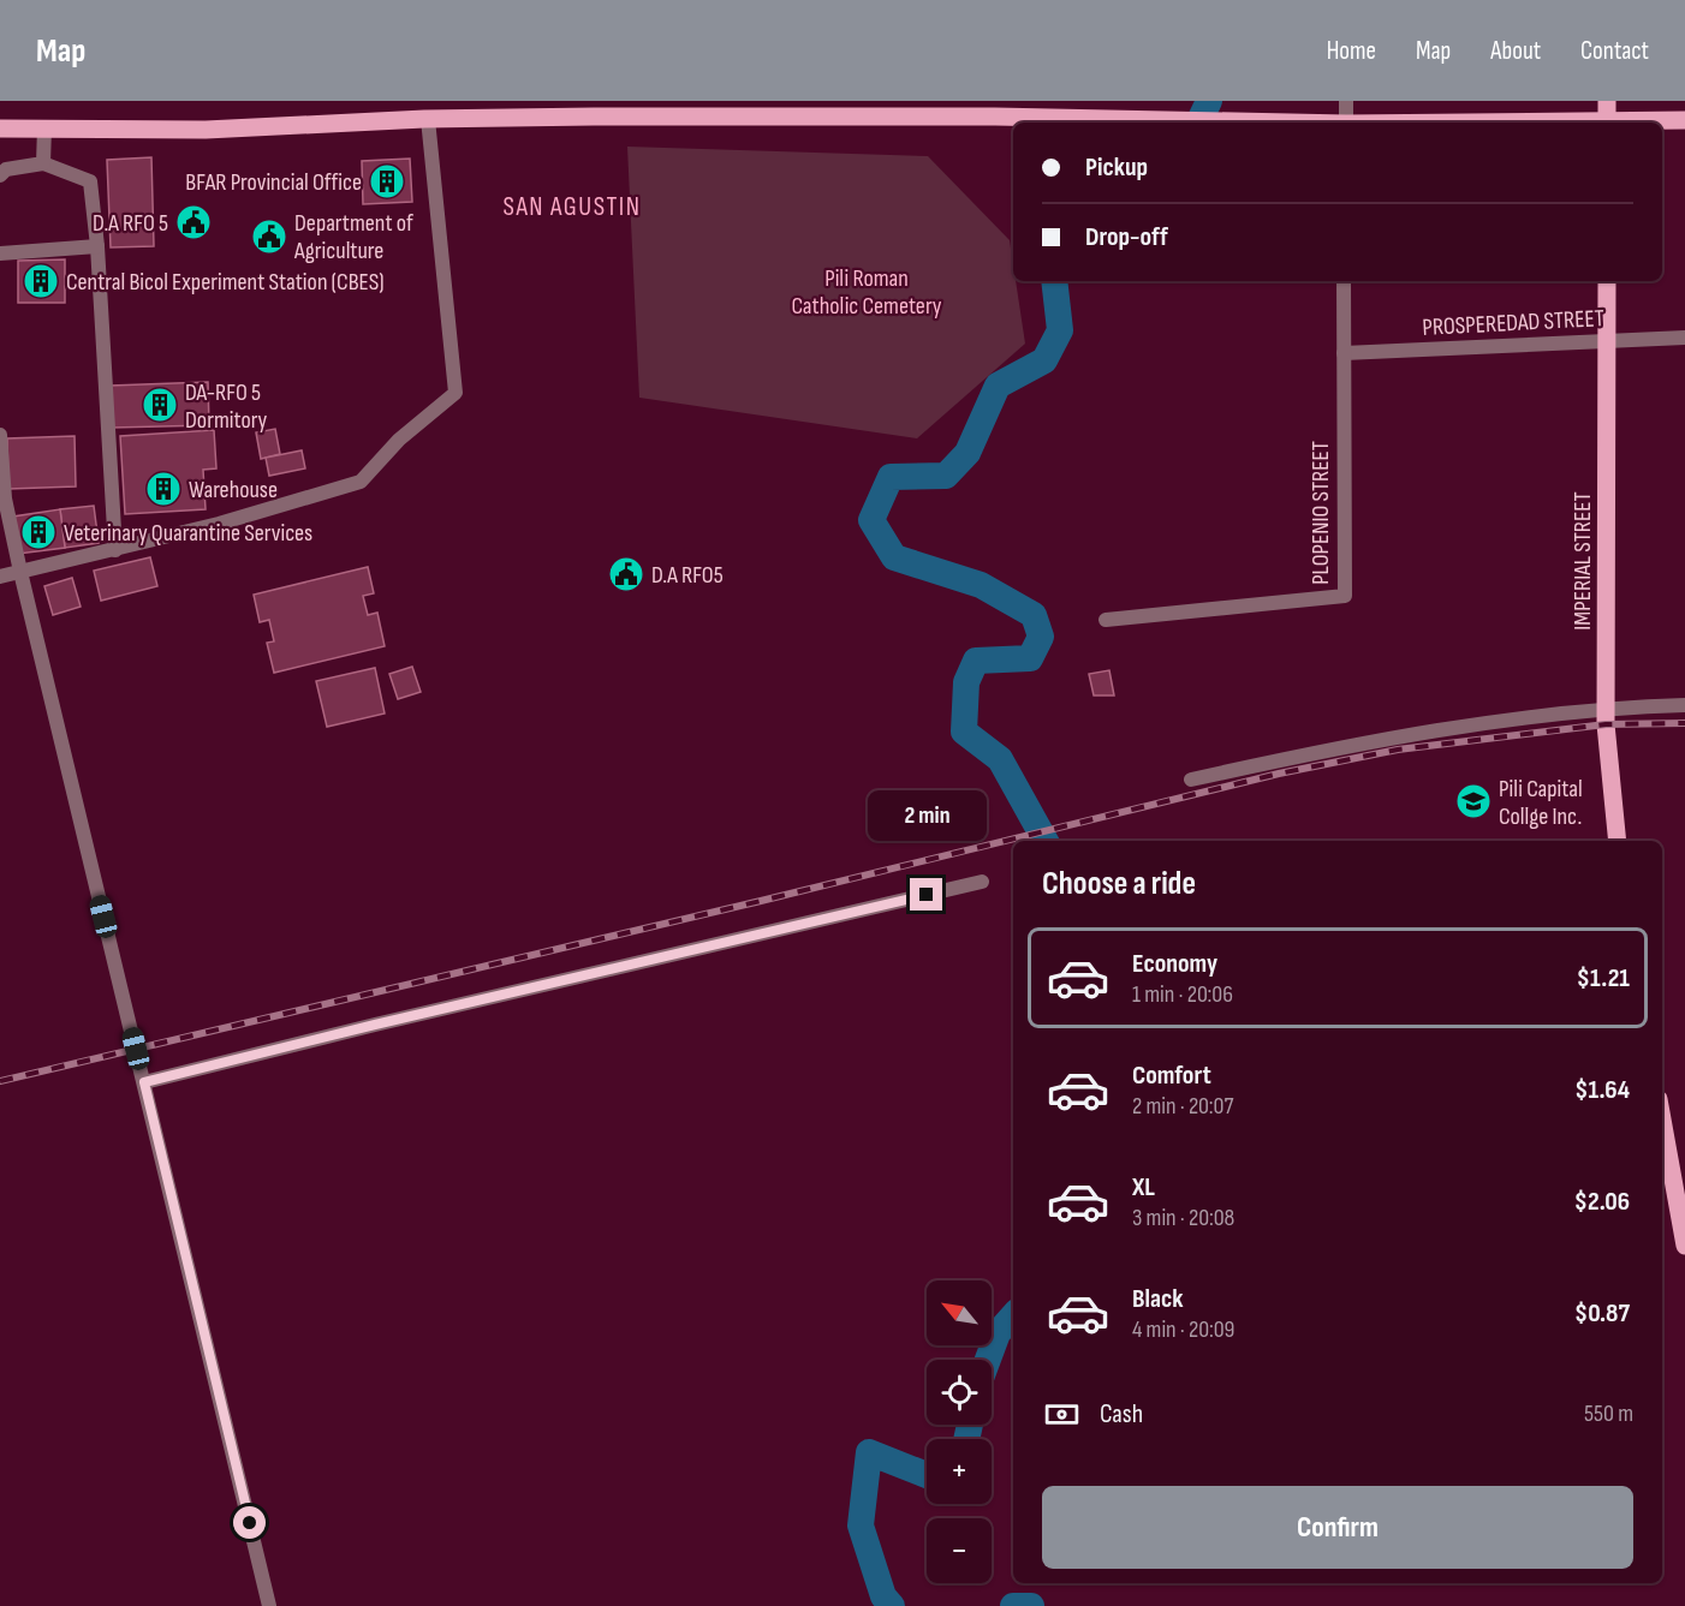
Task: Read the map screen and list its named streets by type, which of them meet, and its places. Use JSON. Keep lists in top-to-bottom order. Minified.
{"streets":{"main road":["IMPERIAL STREET"],"street":["PROSPEREDAD STREET","PLOPENIO STREET"]},"crossings":[["PROSPEREDAD STREET","PLOPENIO STREET"],["PROSPEREDAD STREET","IMPERIAL STREET"]],"districts":["SAN AGUSTIN"],"parks":["Pili Roman Catholic Cemetery"],"places":{"building":["BFAR Provincial Office","Central Bicol Experiment Station (CBES)","DA-RFO 5 Dormitory","Warehouse","Veterinary Quarantine Services"],"public building":["D.A RFO 5","Department of Agriculture","D.A RFO5"],"school or university":["Pili Capital Collge Inc."]},"north":"top left","page":{"header":"Map","nav":["Home","Map","About","Contact"],"banner":["Pickup","Drop-off"],"bubble":"2 min","heading":"Choose a ride","list":[{"name":"Economy","note":"1 min · 20:06","value":"$1.21"},{"name":"Comfort","note":"2 min · 20:07","value":"$1.64"},{"name":"XL","note":"3 min · 20:08","value":"$2.06"},{"name":"Black","note":"4 min · 20:09","value":"$0.87"}],"map_buttons":["+","−"],"pay":["Cash","550 m"],"buttons":"Confirm"}}
